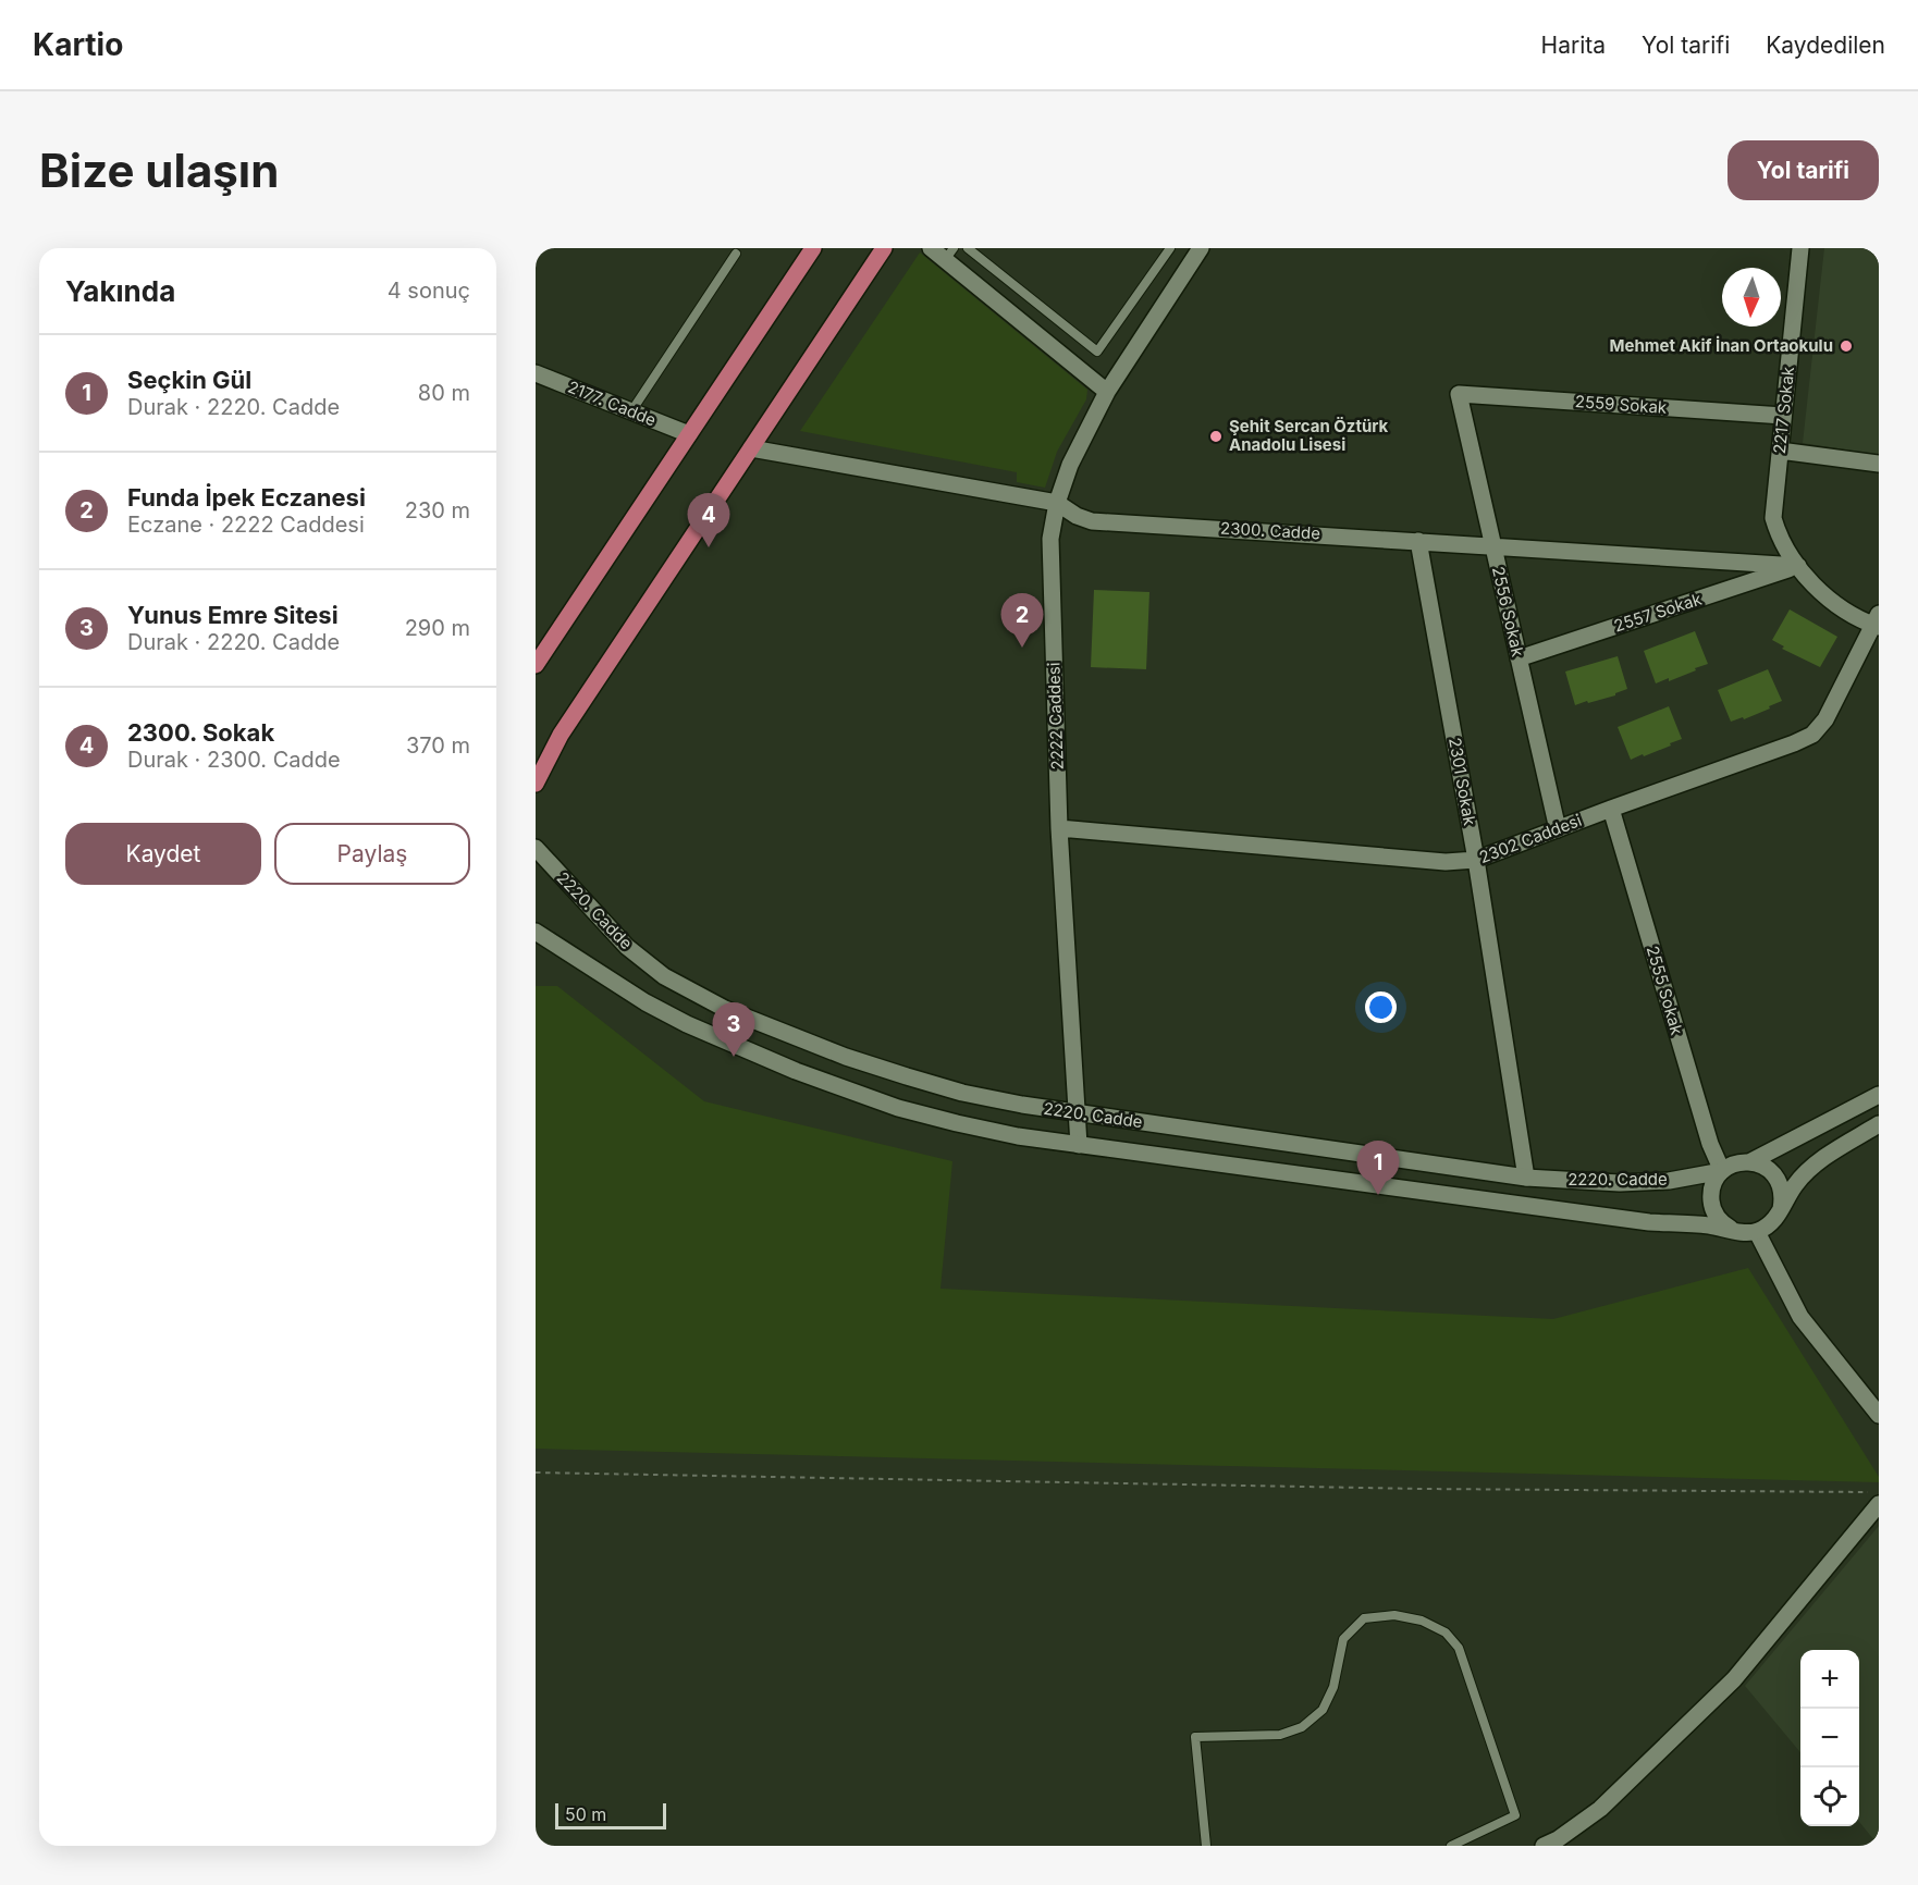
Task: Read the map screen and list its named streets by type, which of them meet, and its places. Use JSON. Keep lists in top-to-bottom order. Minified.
{"streets":{"street":["2177. Cadde","2559 Sokak","2217 Sokak","2300. Cadde","2556 Sokak","2557 Sokak","2222 Caddesi","2301 Sokak","2302 Caddesi","2220. Cadde","2555 Sokak"]},"crossings":[["2559 Sokak","2217 Sokak"],["2559 Sokak","2556 Sokak"],["2217 Sokak","2300. Cadde"],["2217 Sokak","2557 Sokak"],["2217 Sokak","2302 Caddesi"],["2300. Cadde","2556 Sokak"],["2300. Cadde","2557 Sokak"],["2300. Cadde","2222 Caddesi"],["2300. Cadde","2301 Sokak"],["2556 Sokak","2557 Sokak"],["2556 Sokak","2302 Caddesi"],["2222 Caddesi","2302 Caddesi"],["2222 Caddesi","2220. Cadde"],["2301 Sokak","2302 Caddesi"],["2301 Sokak","2220. Cadde"],["2302 Caddesi","2555 Sokak"],["2220. Cadde","2555 Sokak"]],"places":["Mehmet Akif İnan Ortaokulu","Şehit Sercan Öztürk Anadolu Lisesi"],"scale_bar":"50 m","north":"bottom","page":{"header":"Kartio","nav":["Harita","Yol tarifi","Kaydedilen"],"buttons":["Yol tarifi",["Kaydet","Paylaş"]],"title":"Bize ulaşın","heading":["Yakında","4 sonuç"],"list":[{"mark":"1","name":"Seçkin Gül","note":"Durak · 2220. Cadde","value":"80 m"},{"mark":"2","name":"Funda İpek Eczanesi","note":"Eczane · 2222 Caddesi","value":"230 m"},{"mark":"3","name":"Yunus Emre Sitesi","note":"Durak · 2220. Cadde","value":"290 m"},{"mark":"4","name":"2300. Sokak","note":"Durak · 2300. Cadde","value":"370 m"}],"pins":["4","2","3","1"],"map_buttons":["+","−"],"scale":"50 m"}}
